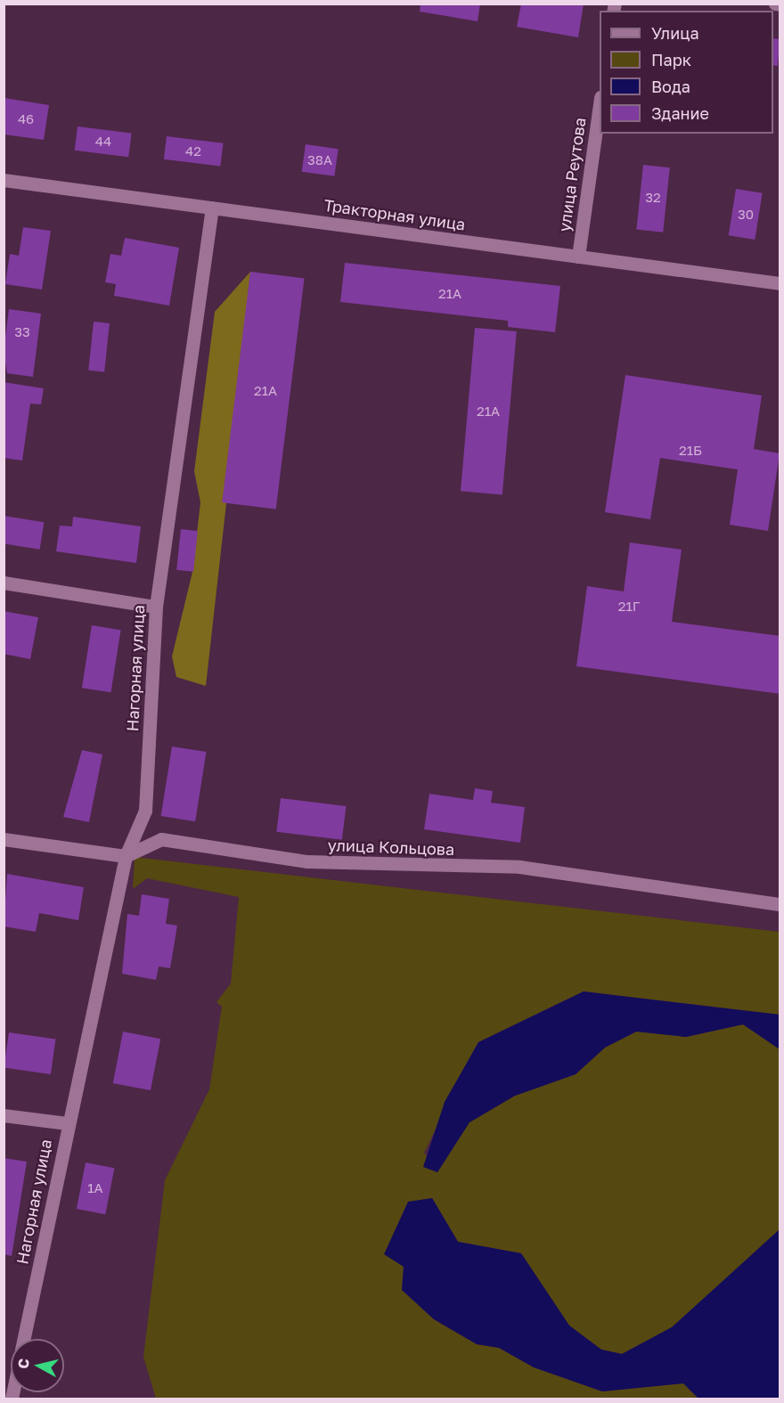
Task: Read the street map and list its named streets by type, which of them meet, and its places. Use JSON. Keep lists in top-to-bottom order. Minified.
{"streets":{"street":["улица Реутова","Тракторная улица","Нагорная улица","улица Кольцова"]},"crossings":[["улица Реутова","Тракторная улица"],["Тракторная улица","Нагорная улица"],["Нагорная улица","улица Кольцова"]],"house_numbers":["46","44","42","38А","32","30","21А","33","21А","21А","21Б","21Г","1А"],"legend":["Улица","Парк","Вода","Здание"],"north":"left"}
